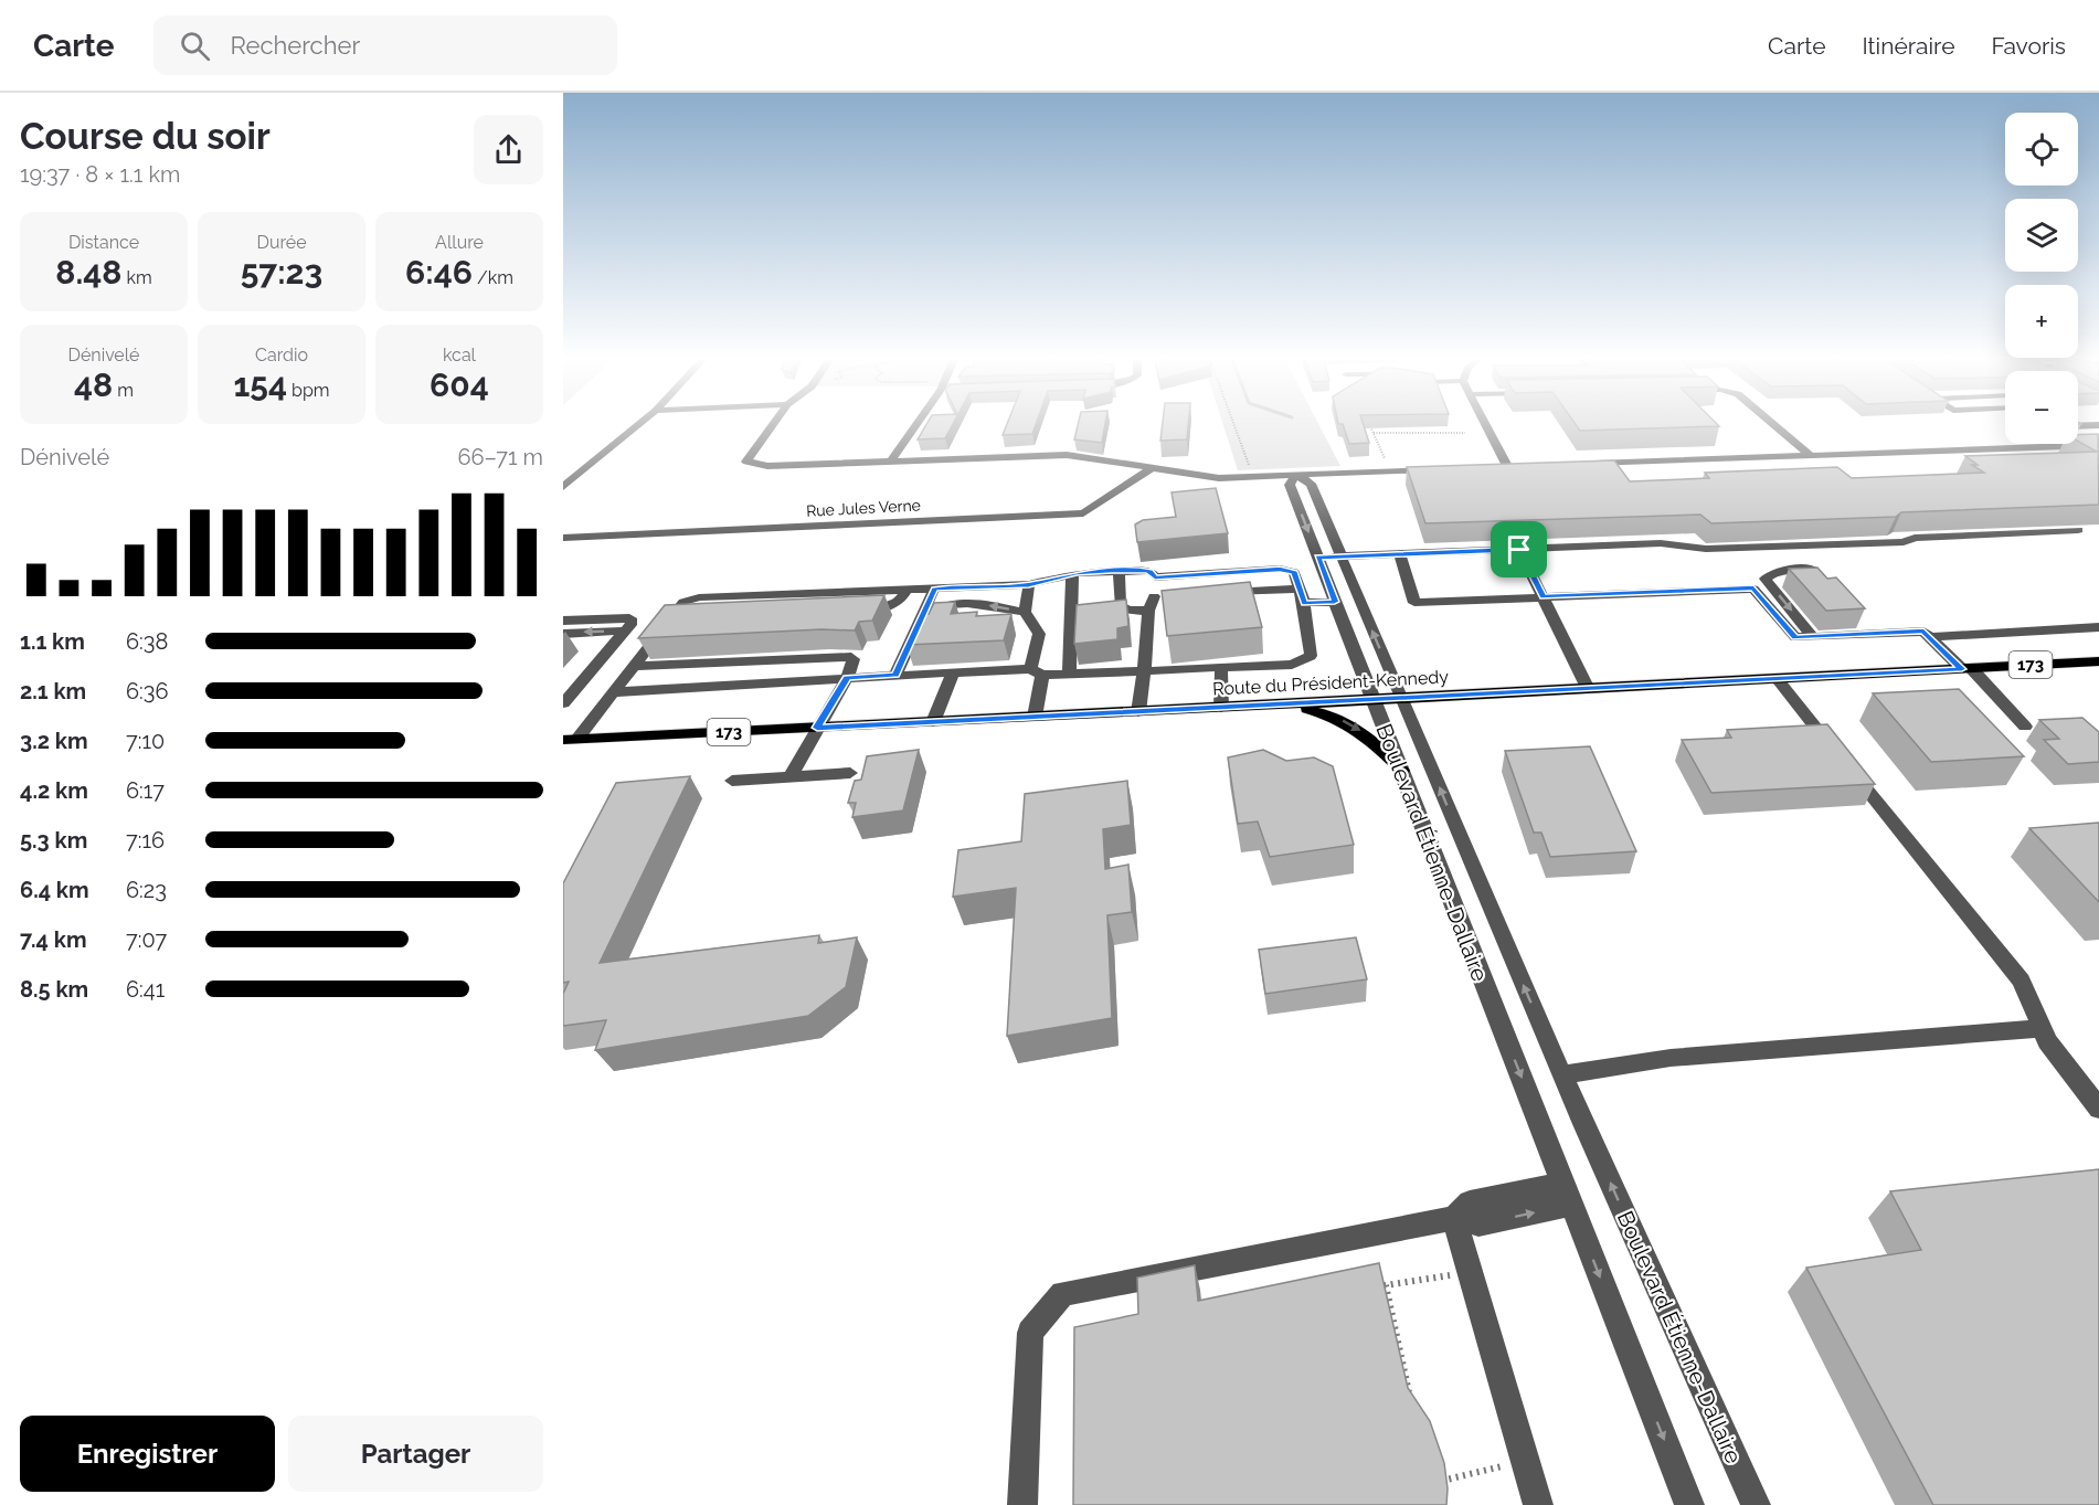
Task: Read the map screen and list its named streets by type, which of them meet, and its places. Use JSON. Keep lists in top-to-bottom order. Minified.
{"streets":{"main road":["173","Route du Président-Kennedy"],"street":["Rue Jules Verne","Boulevard Étienne-Dallaire"]},"crossings":[["Route du Président-Kennedy","Boulevard Étienne-Dallaire"]],"page":{"header":"Carte","search":"Rechercher","nav":["Carte","Itinéraire","Favoris"],"heading":["Course du soir","19:37 · 8 × 1.1 km"],"map_buttons":["+","−"],"stats":[["Distance","8.48 km"],["Durée","57:23"],["Allure","6:46 /km"],["Dénivelé","48 m"],["Cardio","154 bpm"],["kcal","604"]],"chart":["Dénivelé","66–71 m"],"list":[{"name":"1.1 km","note":"6:38"},{"name":"2.1 km","note":"6:36"},{"name":"3.2 km","note":"7:10"},{"name":"4.2 km","note":"6:17"},{"name":"5.3 km","note":"7:16"},{"name":"6.4 km","note":"6:23"},{"name":"7.4 km","note":"7:07"},{"name":"8.5 km","note":"6:41"}],"buttons":["Enregistrer","Partager"]}}
